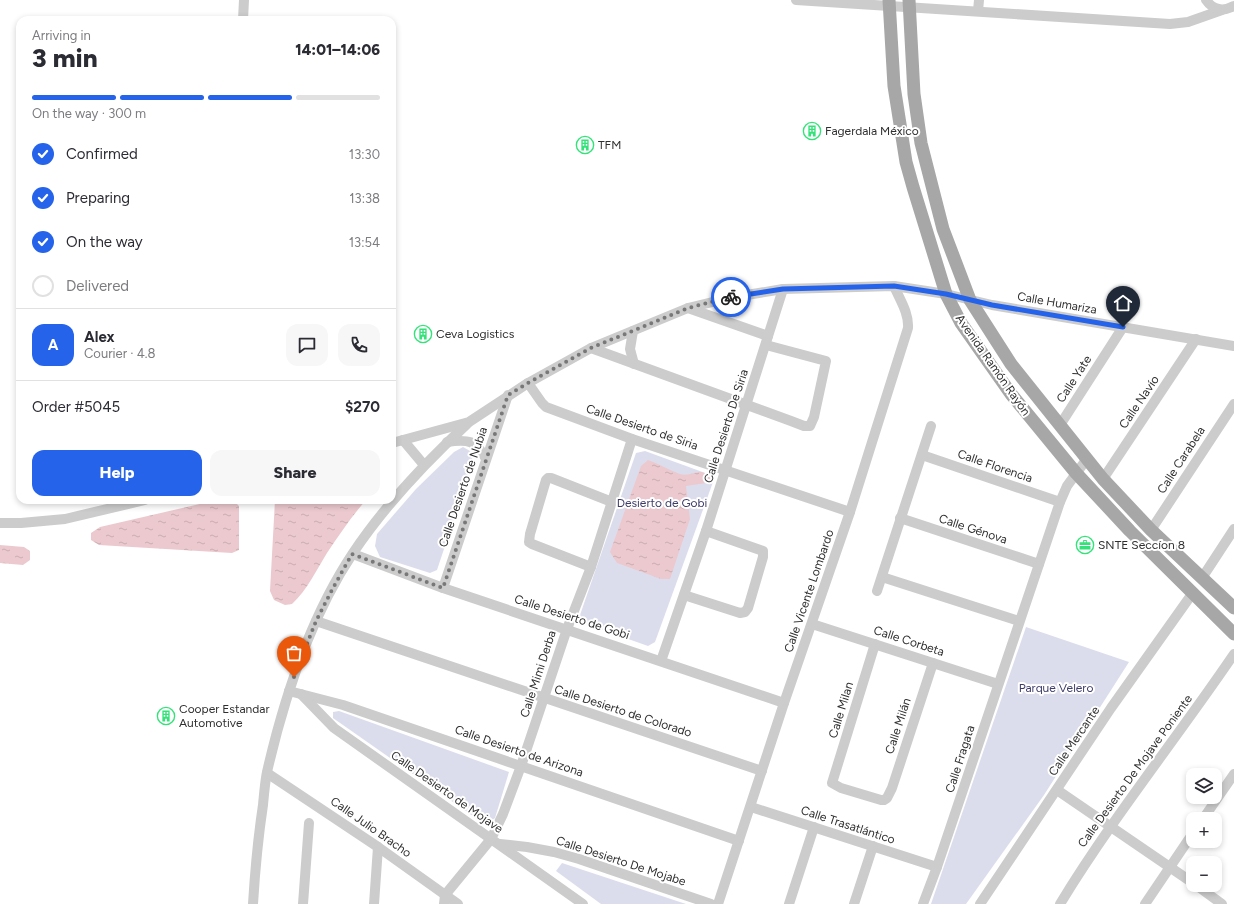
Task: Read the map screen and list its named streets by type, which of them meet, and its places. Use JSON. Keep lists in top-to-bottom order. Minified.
{"streets":{"main road":["Avenida Ramón Rayón"],"street":["Calle Humariza","Calle Yate","Calle Navío","Calle Desierto De Siria","Calle Desierto de Siria","Calle Carabela","Calle Florencia","Calle Desierto de Nubia","Calle Génova","Calle Vicente Lombardo","Calle Desierto de Gobi","Calle Corbeta","Calle Mimi Derba","Calle Milan","Calle Desierto de Colorado","Calle Milán","Calle Mercante","Calle Desierto de Arizona","Calle Fragata","Calle Desierto De Mojave Poniente","Calle Desierto de Mojave","Calle Trasatlántico","Calle Julio Bracho","Calle Desierto De Mojabe"]},"crossings":[["Calle Humariza","Avenida Ramón Rayón"],["Calle Humariza","Calle Yate"],["Calle Humariza","Calle Navío"],["Calle Humariza","Calle Desierto De Siria"],["Calle Humariza","Calle Desierto de Siria"],["Calle Humariza","Calle Desierto de Nubia"],["Calle Humariza","Calle Vicente Lombardo"],["Avenida Ramón Rayón","Calle Yate"],["Avenida Ramón Rayón","Calle Navío"],["Avenida Ramón Rayón","Calle Carabela"],["Avenida Ramón Rayón","Calle Mercante"],["Avenida Ramón Rayón","Calle Fragata"],["Calle Desierto De Siria","Calle Desierto de Siria"],["Calle Desierto De Siria","Calle Desierto de Gobi"],["Calle Desierto de Siria","Calle Vicente Lombardo"],["Calle Desierto de Siria","Calle Mimi Derba"],["Calle Florencia","Calle Fragata"],["Calle Desierto de Nubia","Calle Desierto de Gobi"],["Calle Génova","Calle Fragata"],["Calle Vicente Lombardo","Calle Desierto de Gobi"],["Calle Vicente Lombardo","Calle Corbeta"],["Calle Vicente Lombardo","Calle Desierto de Colorado"],["Calle Vicente Lombardo","Calle Desierto de Arizona"],["Calle Vicente Lombardo","Calle Trasatlántico"],["Calle Desierto de Gobi","Calle Mimi Derba"],["Calle Corbeta","Calle Milan"],["Calle Corbeta","Calle Milán"],["Calle Corbeta","Calle Fragata"],["Calle Mimi Derba","Calle Desierto de Colorado"],["Calle Mimi Derba","Calle Desierto de Arizona"],["Calle Mimi Derba","Calle Desierto de Mojave"],["Calle Mimi Derba","Calle Julio Bracho"],["Calle Mimi Derba","Calle Desierto De Mojabe"],["Calle Milan","Calle Milán"],["Calle Desierto de Arizona","Calle Desierto de Mojave"],["Calle Fragata","Calle Trasatlántico"],["Calle Desierto de Mojave","Calle Desierto De Mojabe"]],"parks":["Desierto de Gobi","Parque Velero"],"places":{"building":["Fagerdala México","TFM","Ceva Logistics","Cooper Estandar Automotive"],"office":["SNTE Seccíon 8"]},"page":{"heading":["3 min","Arriving in","14:01–14:06"],"panel":["Alex","Courier · 4.8","Order #5045","$270"],"bar":"On the way · 300 m","list":[["Confirmed","13:30"],["Preparing","13:38"],["On the way","13:54"],"Delivered"],"round":"A","buttons":["Help","Share"],"map_buttons":["+","−"]}}
